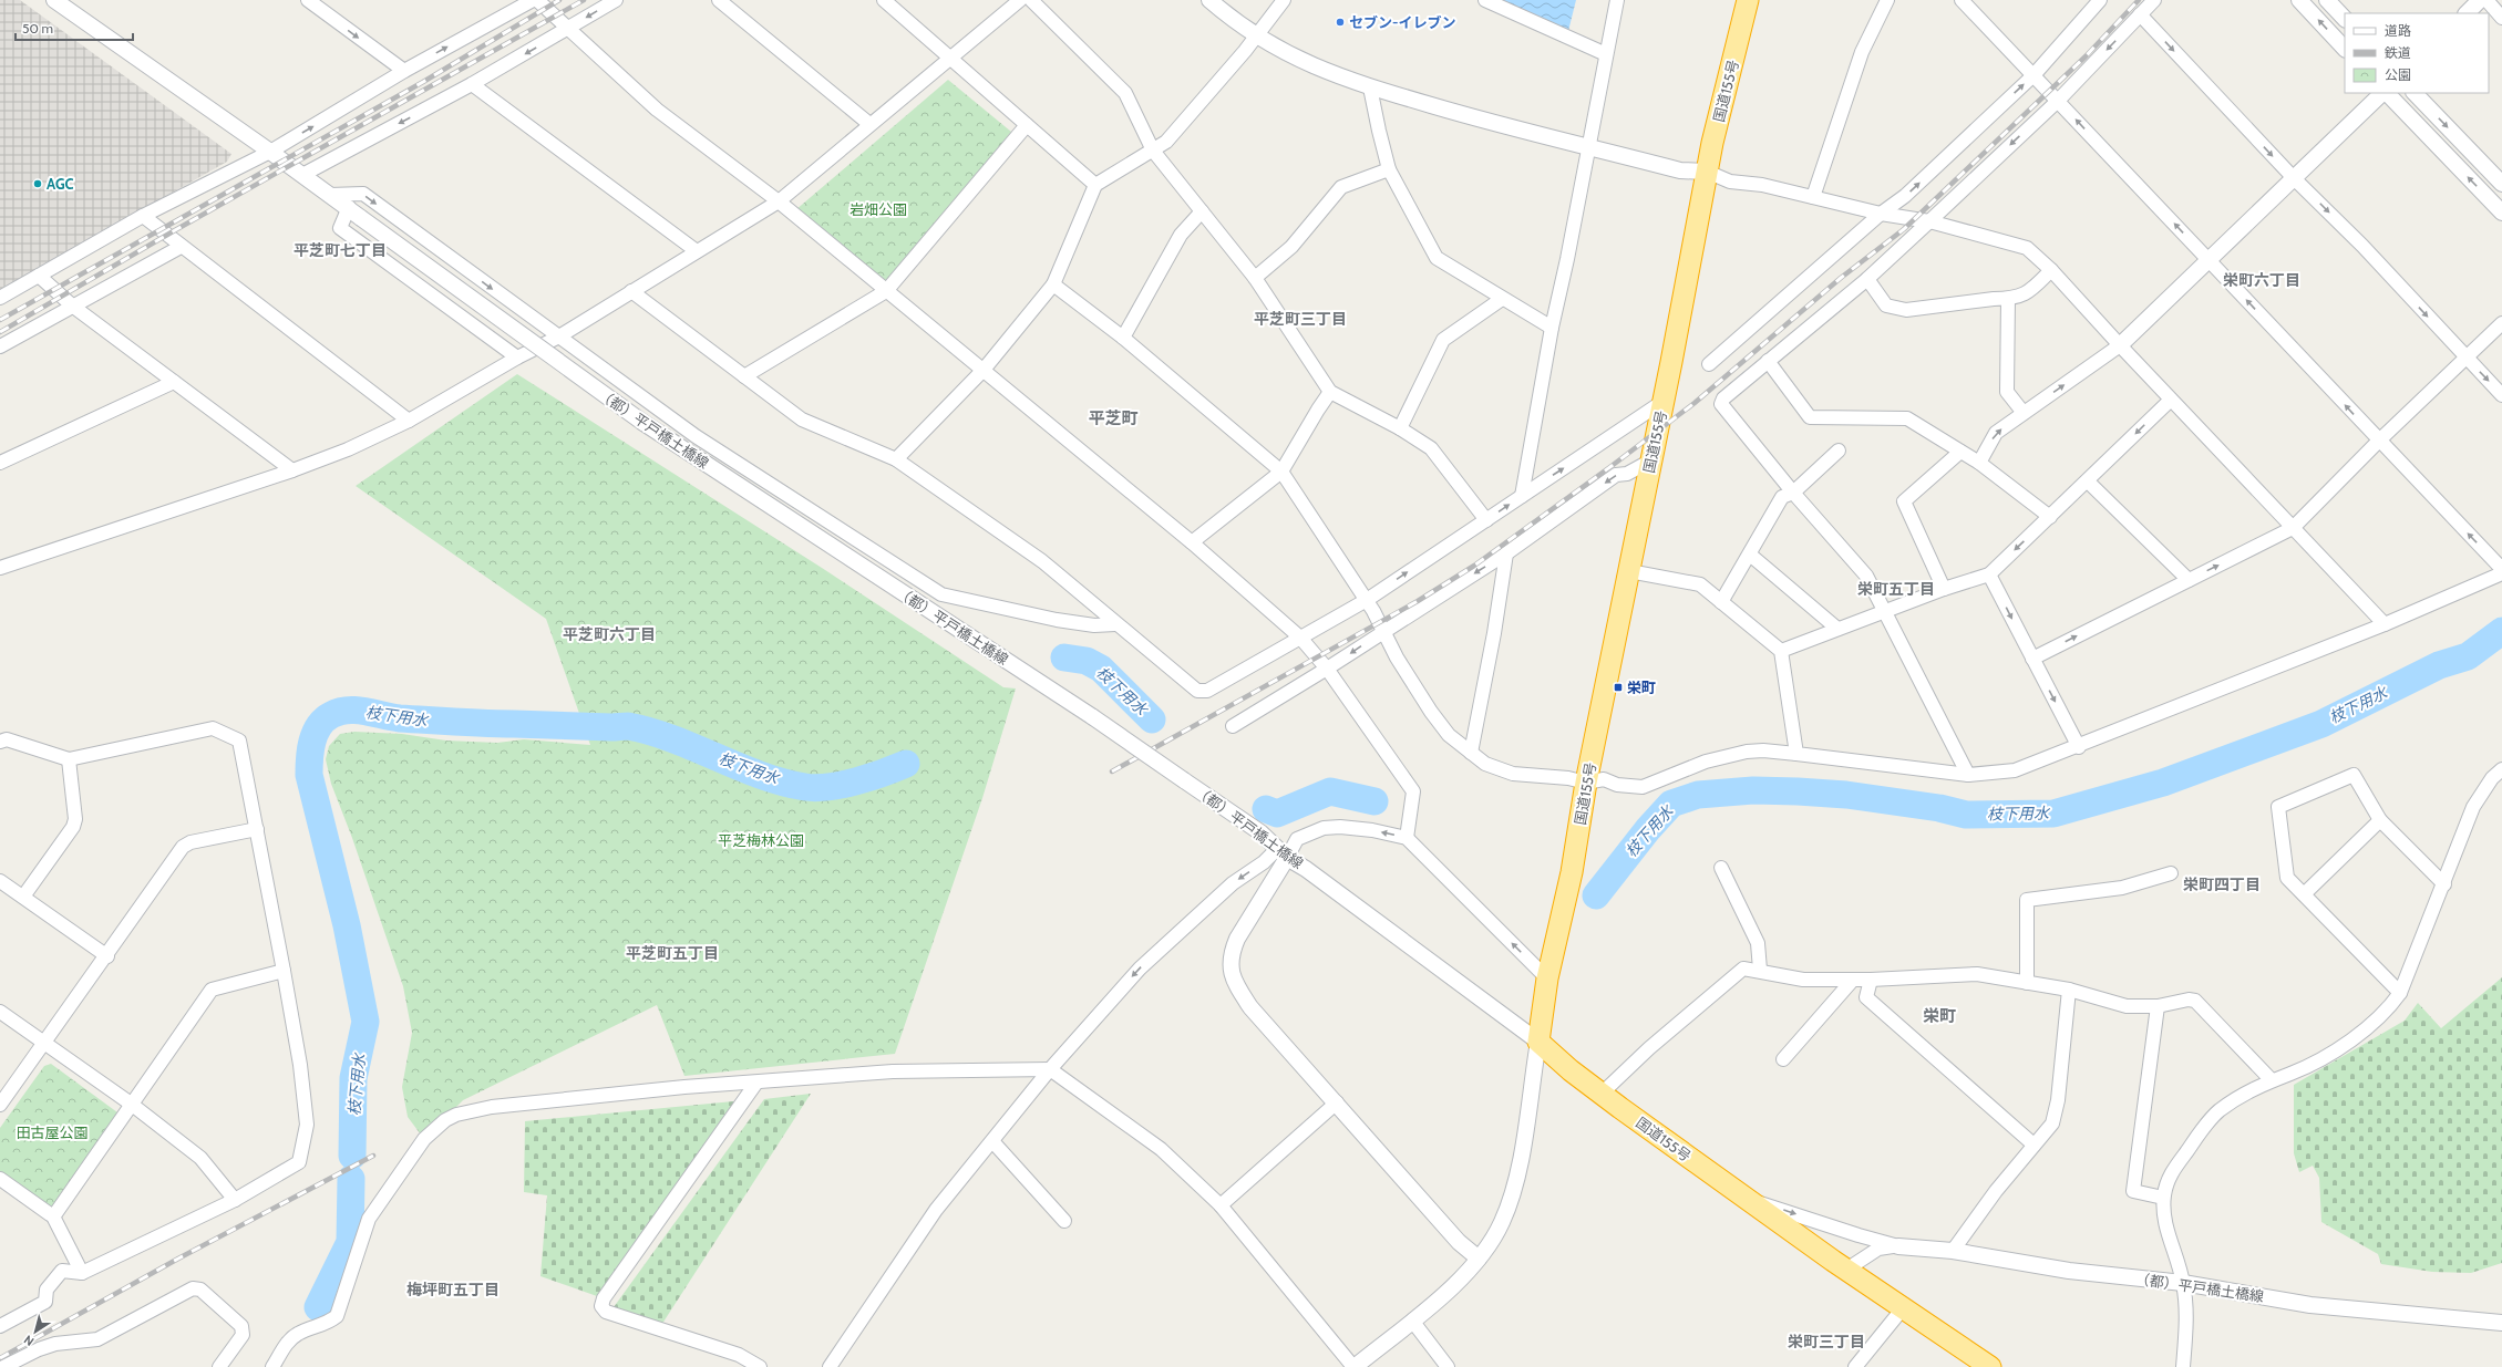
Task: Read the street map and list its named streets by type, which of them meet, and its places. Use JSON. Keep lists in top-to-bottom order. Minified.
{"streets":{"highway":["国道155号"],"street":["（都）平戸橋土橋線"]},"crossings":[["国道155号","（都）平戸橋土橋線"]],"districts":["平芝町七丁目","栄町六丁目","平芝町三丁目","平芝町","栄町五丁目","平芝町六丁目","栄町四丁目","平芝町五丁目","栄町","梅坪町五丁目","栄町三丁目"],"water":["枝下用水"],"parks":["岩畑公園","平芝梅林公園","田古屋公園"],"places":{"other":["セブン-イレブン","AGC"],"transit":["栄町"]},"legend":["道路","鉄道","公園"],"scale_bar":"50 m","north":"bottom left"}
